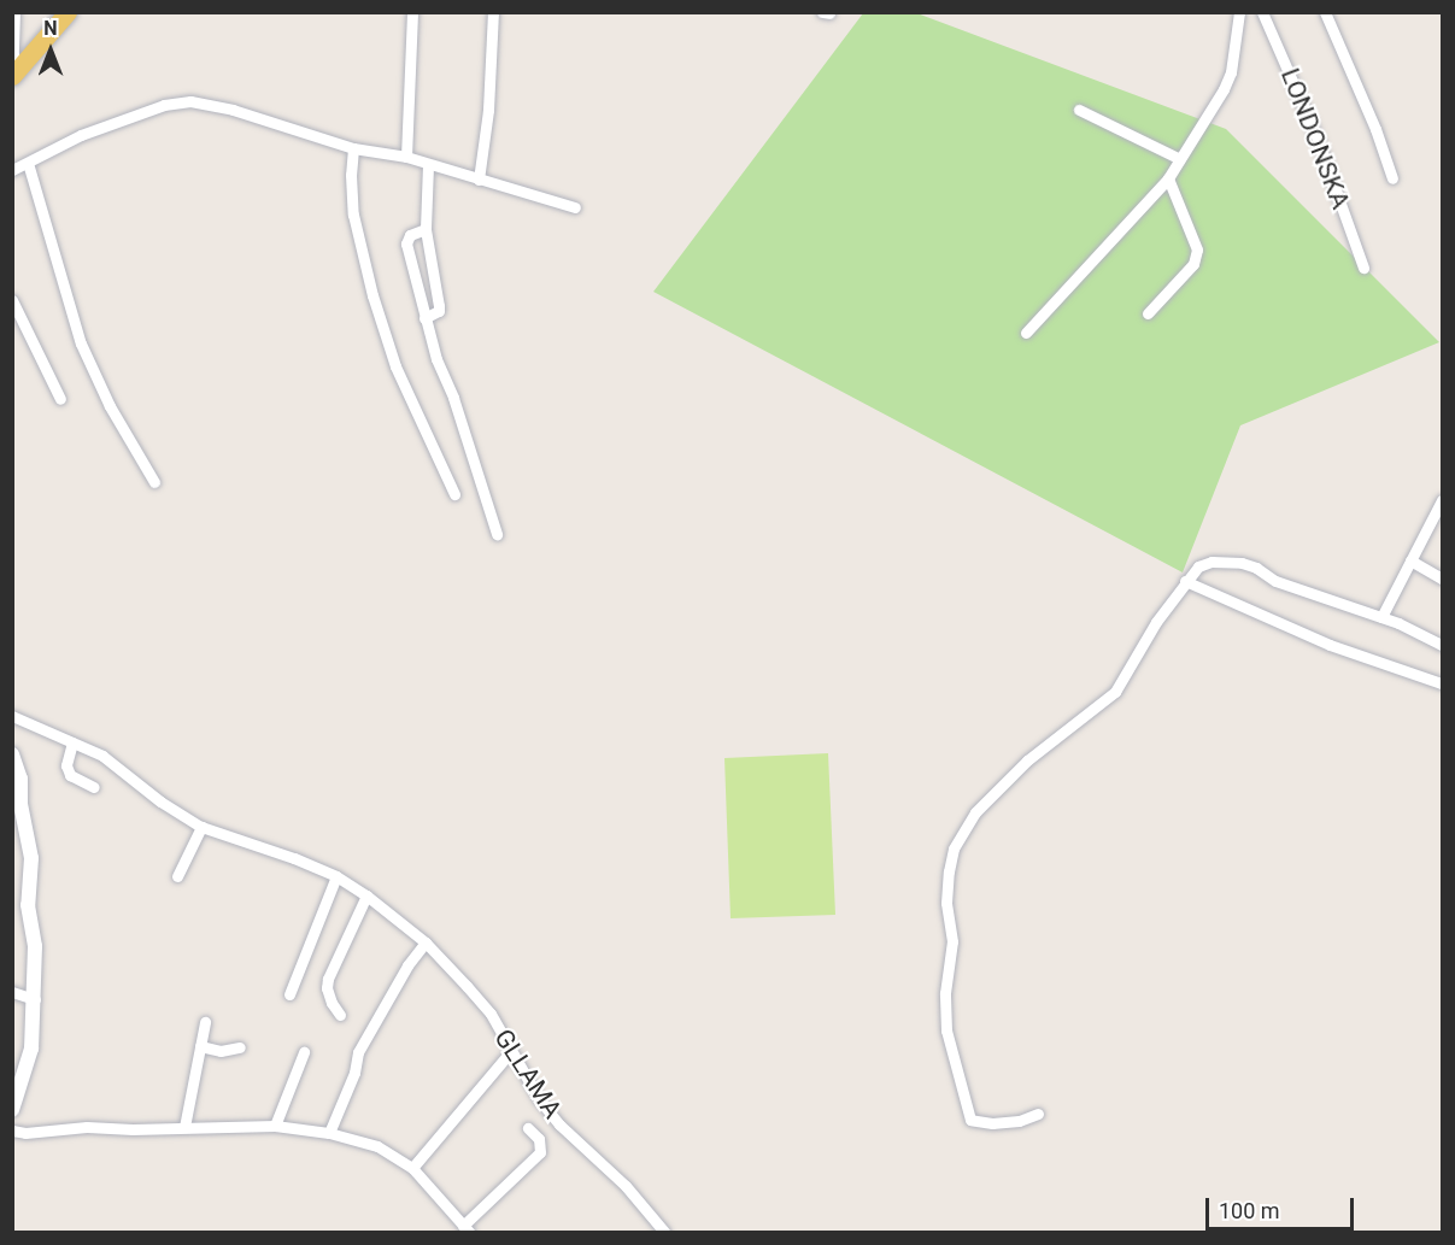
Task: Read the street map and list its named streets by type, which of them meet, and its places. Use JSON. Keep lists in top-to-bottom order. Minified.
{"streets":{"street":["LONDONSKA","GLLAMA"]},"scale_bar":"100 m","north":"top"}
